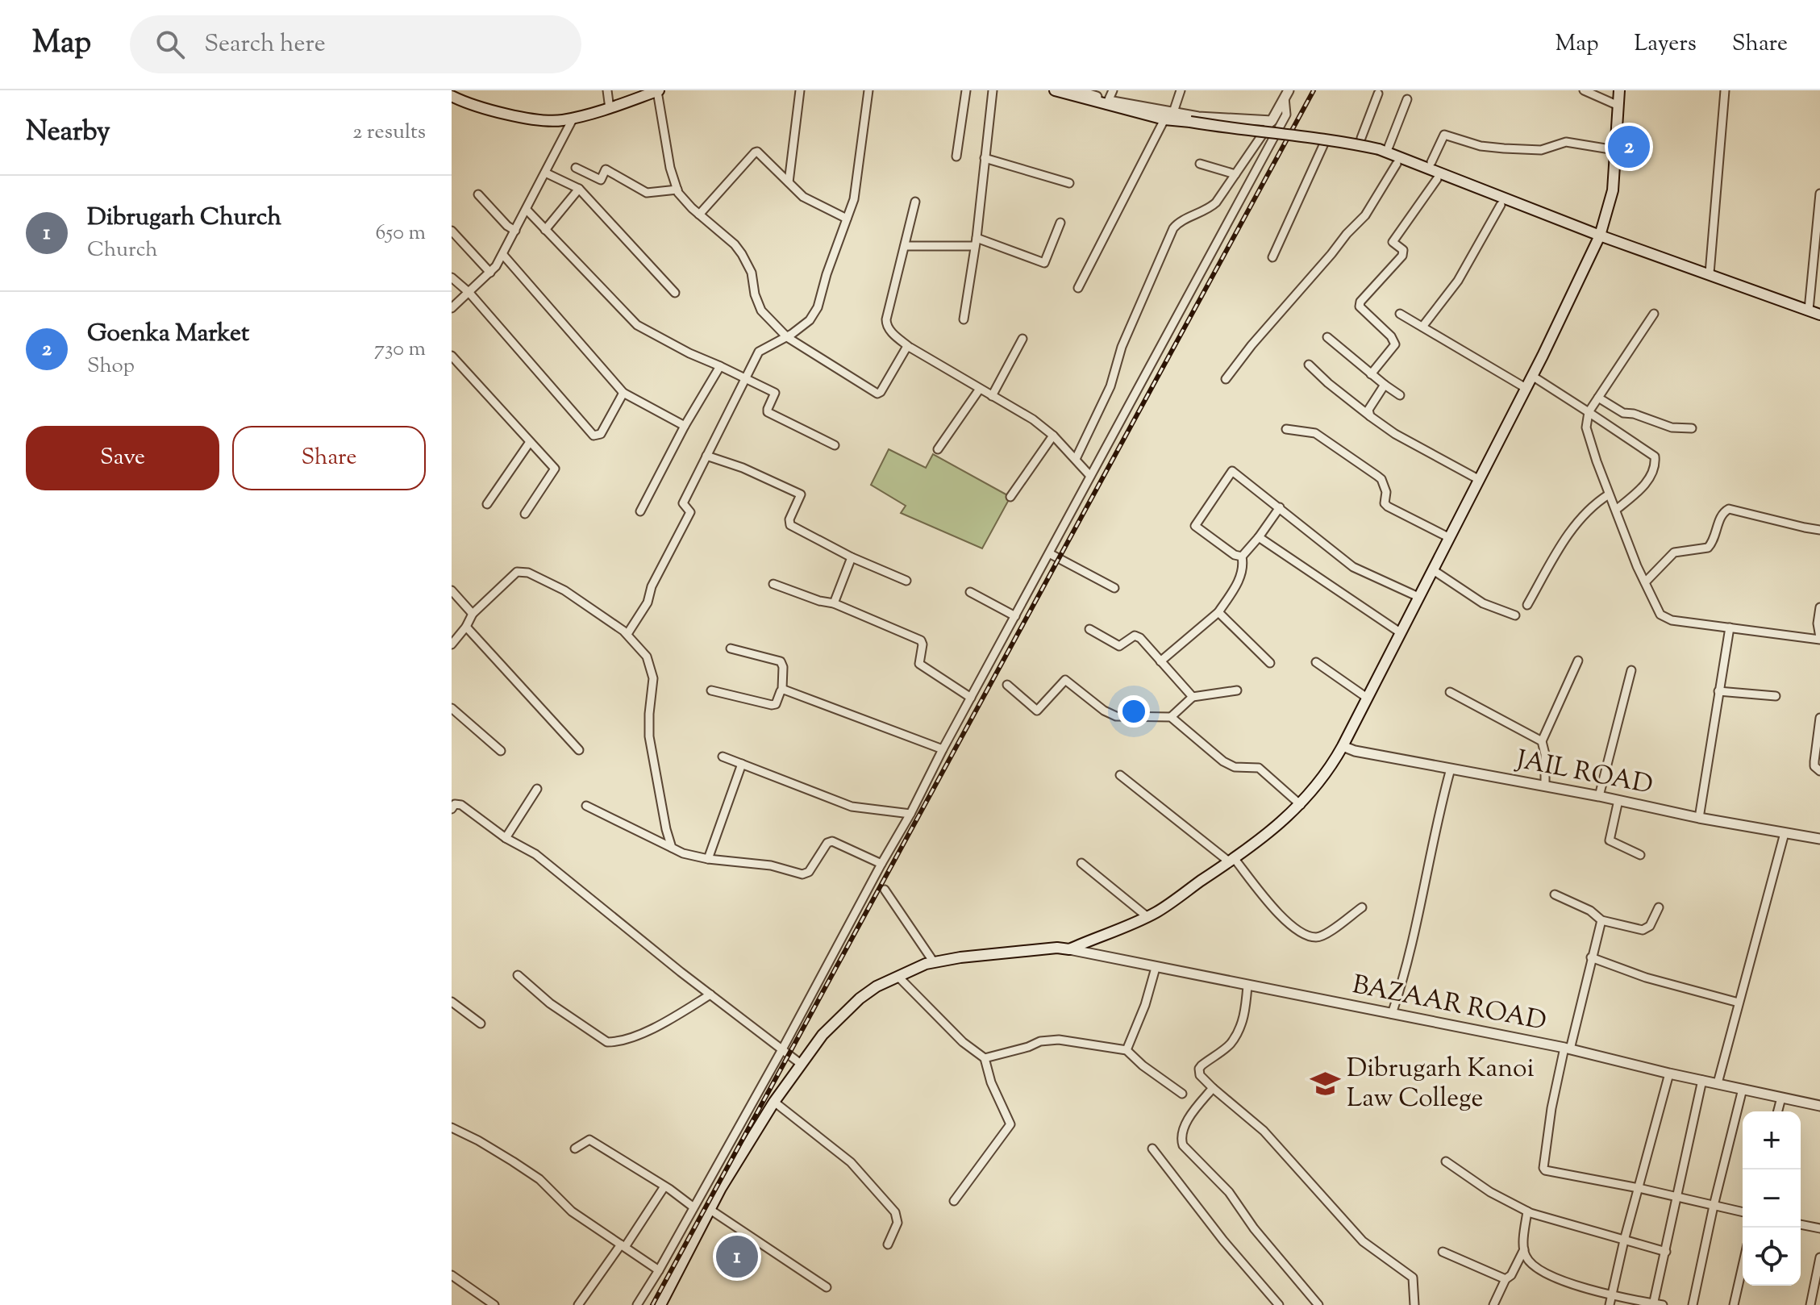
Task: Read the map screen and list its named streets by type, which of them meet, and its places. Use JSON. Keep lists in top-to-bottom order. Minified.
{"streets":{"street":["JAIL ROAD","BAZAAR ROAD"]},"places":{"school or university":["Dibrugarh Kanoi Law College"]},"page":{"header":"Map","search":"Search here","nav":["Map","Layers","Share"],"heading":["Nearby","2 results"],"pins":["2","1"],"list":[{"mark":"1","name":"Dibrugarh Church","note":"Church","value":"650 m"},{"mark":"2","name":"Goenka Market","note":"Shop","value":"730 m"}],"buttons":["Save","Share"],"map_buttons":["+","−"]}}
